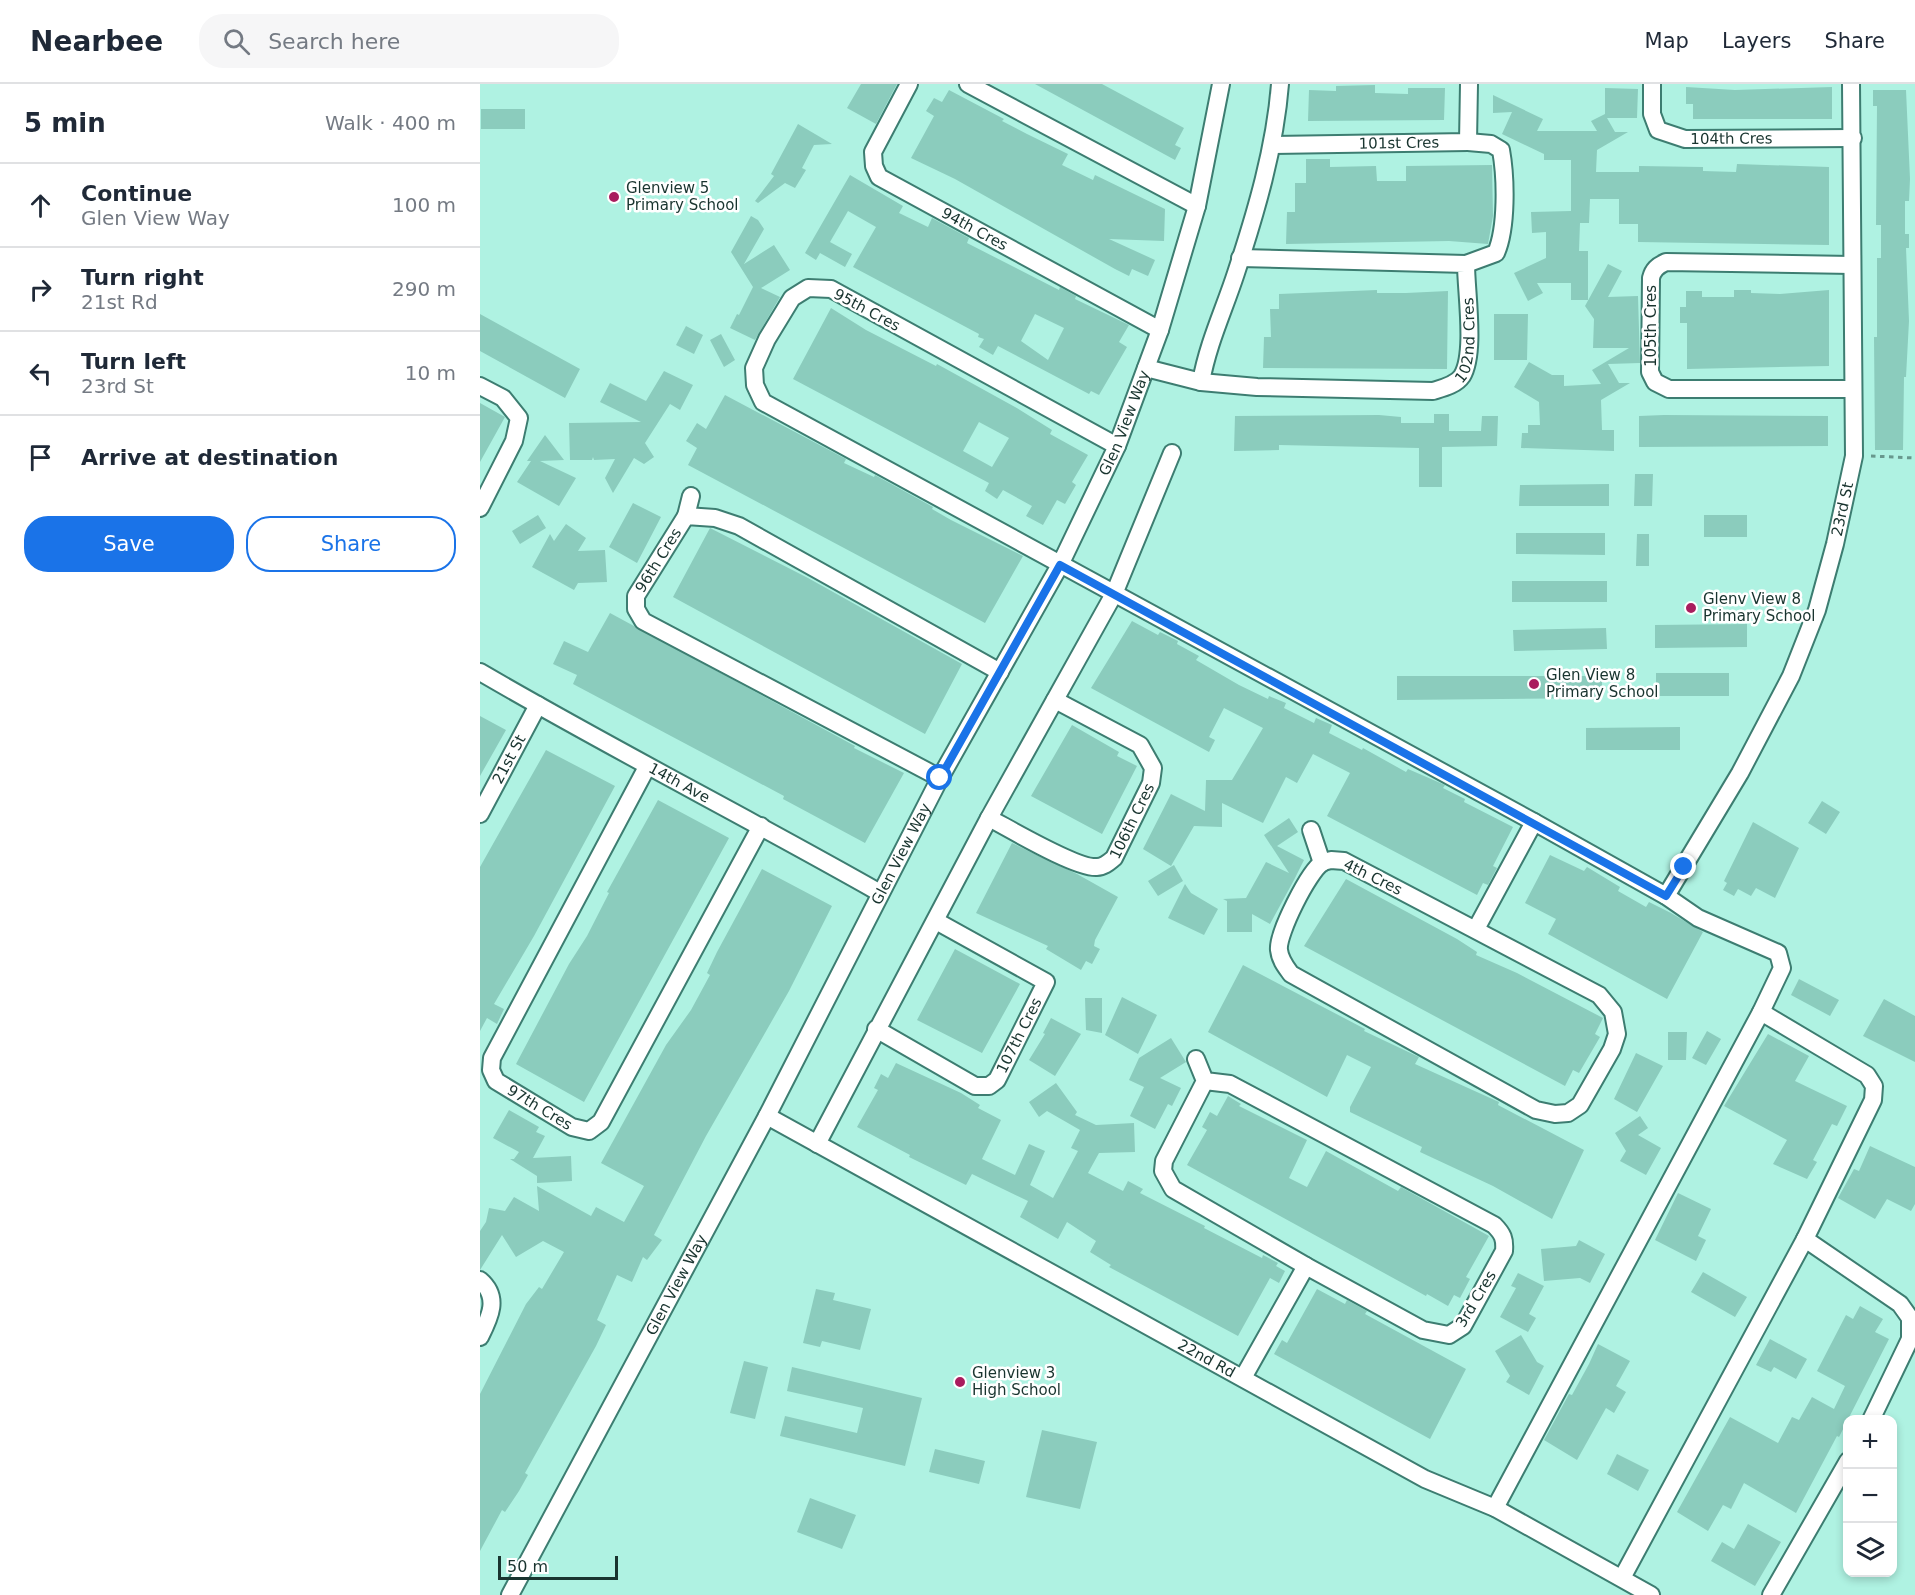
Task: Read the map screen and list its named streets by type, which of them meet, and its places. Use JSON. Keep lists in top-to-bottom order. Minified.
{"streets":{"street":["104th Cres","101st Cres","94th Cres","95th Cres","105th Cres","102nd Cres","Glen View Way","23rd St","96th Cres","21st St","14th Ave","106th Cres","4th Cres","107th Cres","97th Cres","3rd Cres","22nd Rd"]},"crossings":[["104th Cres","23rd St"],["101st Cres","102nd Cres"],["94th Cres","Glen View Way"],["95th Cres","Glen View Way"],["95th Cres","23rd St"],["105th Cres","23rd St"],["102nd Cres","Glen View Way"],["Glen View Way","96th Cres"],["Glen View Way","14th Ave"],["Glen View Way","22nd Rd"],["21st St","14th Ave"],["14th Ave","97th Cres"]],"places":["Glenview 5 Primary School","Glenv View 8 Primary School","Glen View 8 Primary School","Glenview 3 High School"],"scale_bar":"50 m","page":{"header":"Nearbee","search":"Search here","nav":["Map","Layers","Share"],"heading":["5 min","Walk · 400 m"],"list":[["Continue","Glen View Way","100 m"],["Turn right","21st Rd","290 m"],["Turn left","23rd St","10 m"],"Arrive at destination"],"buttons":["Save","Share"],"map_buttons":["+","−"],"scale":"50 m"}}
